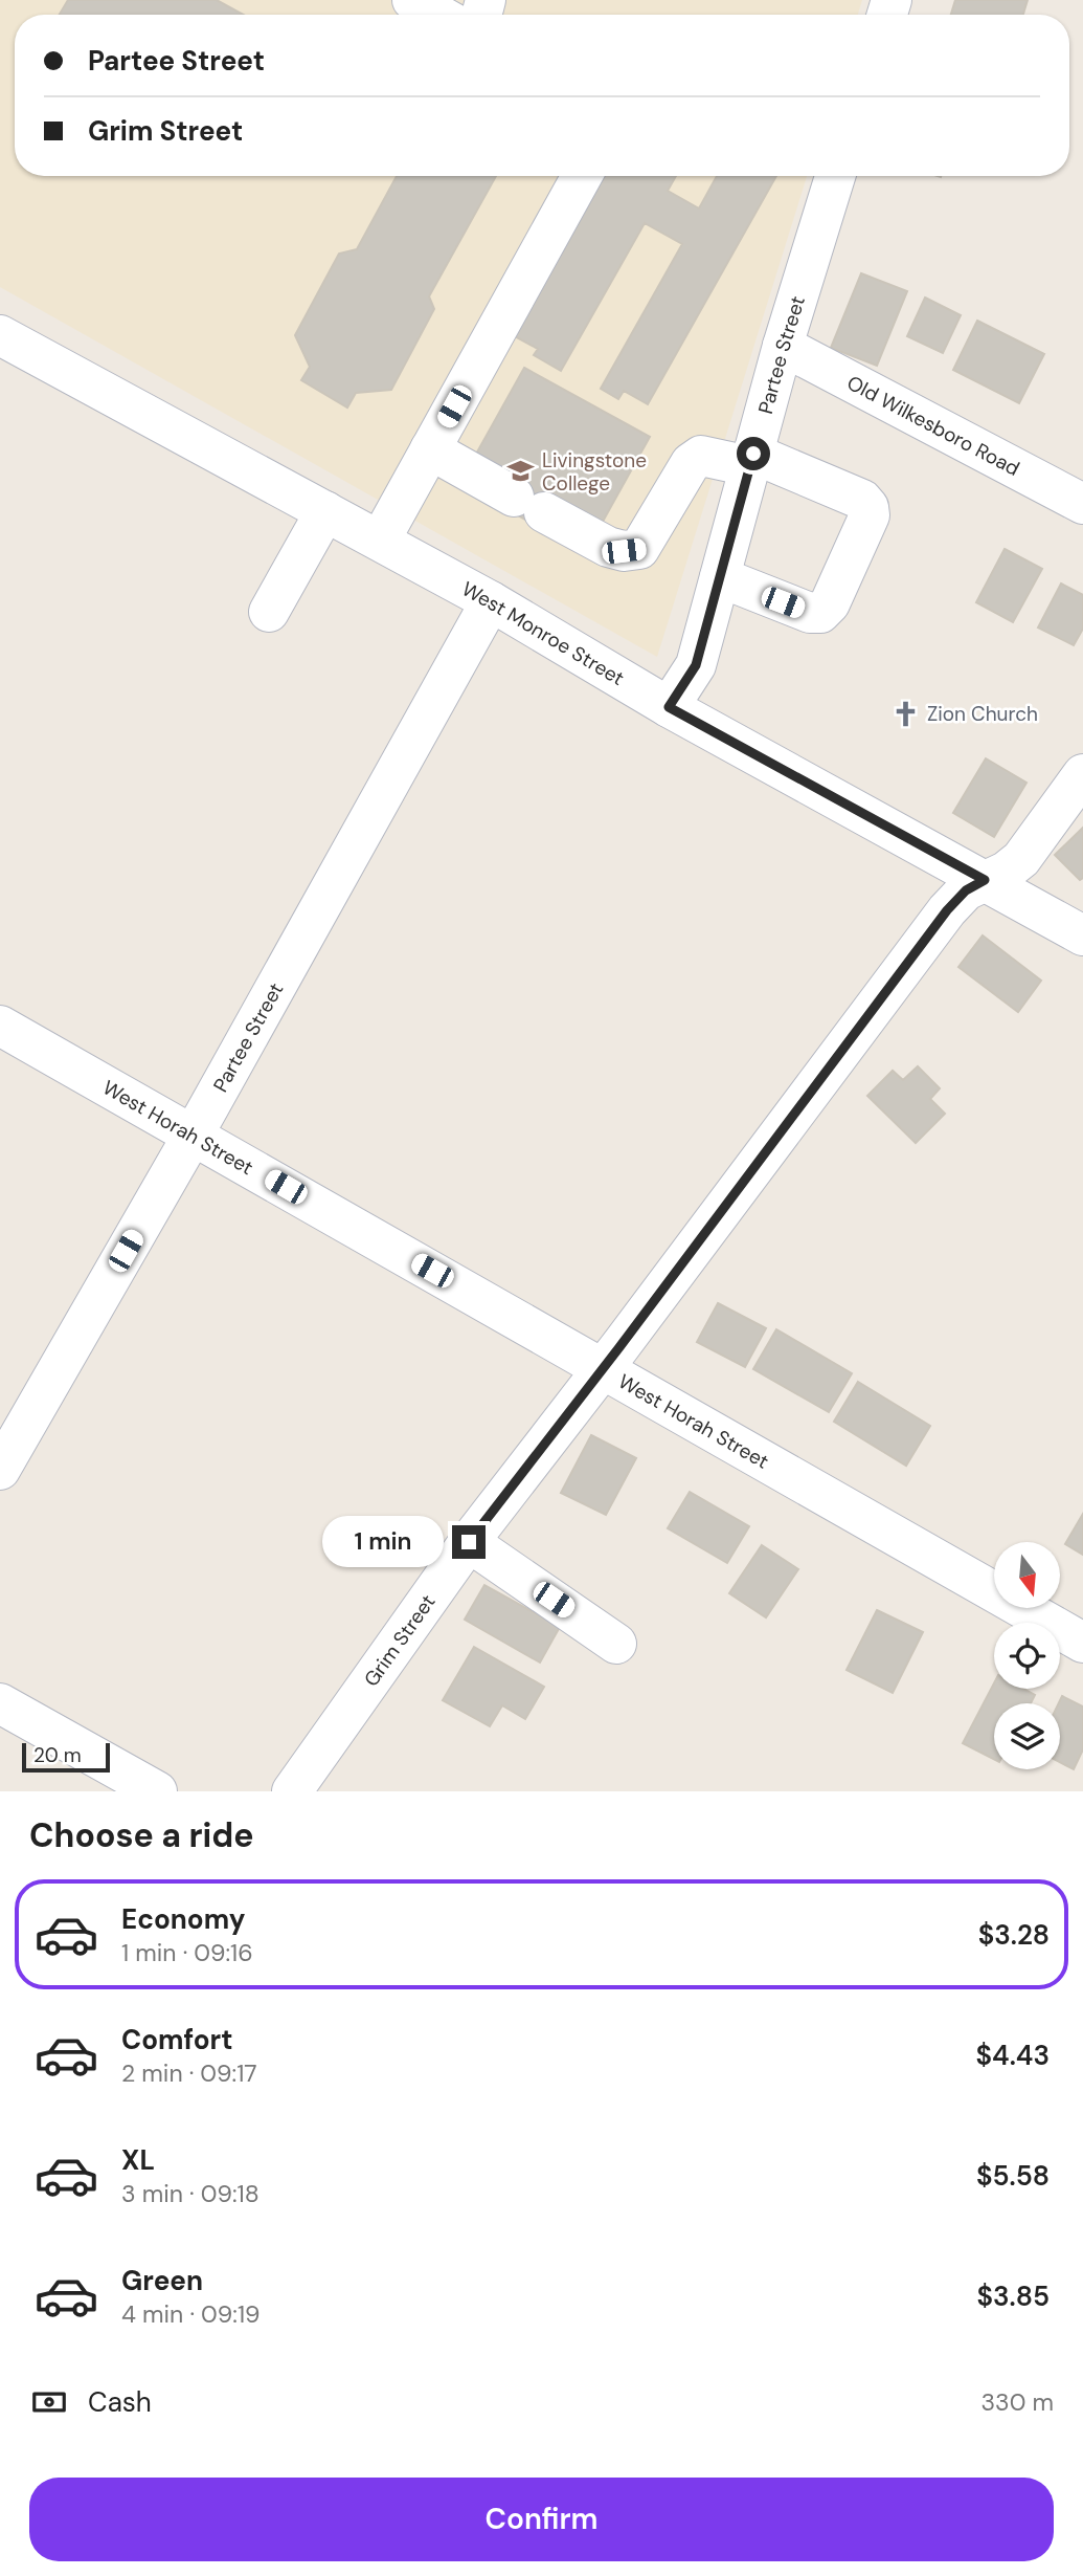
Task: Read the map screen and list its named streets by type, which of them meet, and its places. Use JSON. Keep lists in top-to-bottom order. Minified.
{"streets":{"street":["Partee Street","Old Wilkesboro Road","West Monroe Street","West Horah Street","Grim Street"]},"crossings":[["Partee Street","Old Wilkesboro Road"],["Partee Street","West Monroe Street"],["Partee Street","West Horah Street"],["West Monroe Street","Grim Street"],["West Horah Street","Grim Street"]],"places":{"school or university":["Livingstone College"],"church":["Zion Church"]},"scale_bar":"20 m","north":"bottom","page":{"banner":["Partee Street","Grim Street"],"bubble":"1 min","scale":"20 m","heading":"Choose a ride","list":[{"name":"Economy","note":"1 min · 09:16","value":"$3.28"},{"name":"Comfort","note":"2 min · 09:17","value":"$4.43"},{"name":"XL","note":"3 min · 09:18","value":"$5.58"},{"name":"Green","note":"4 min · 09:19","value":"$3.85"}],"pay":["Cash","330 m"],"buttons":"Confirm"}}
